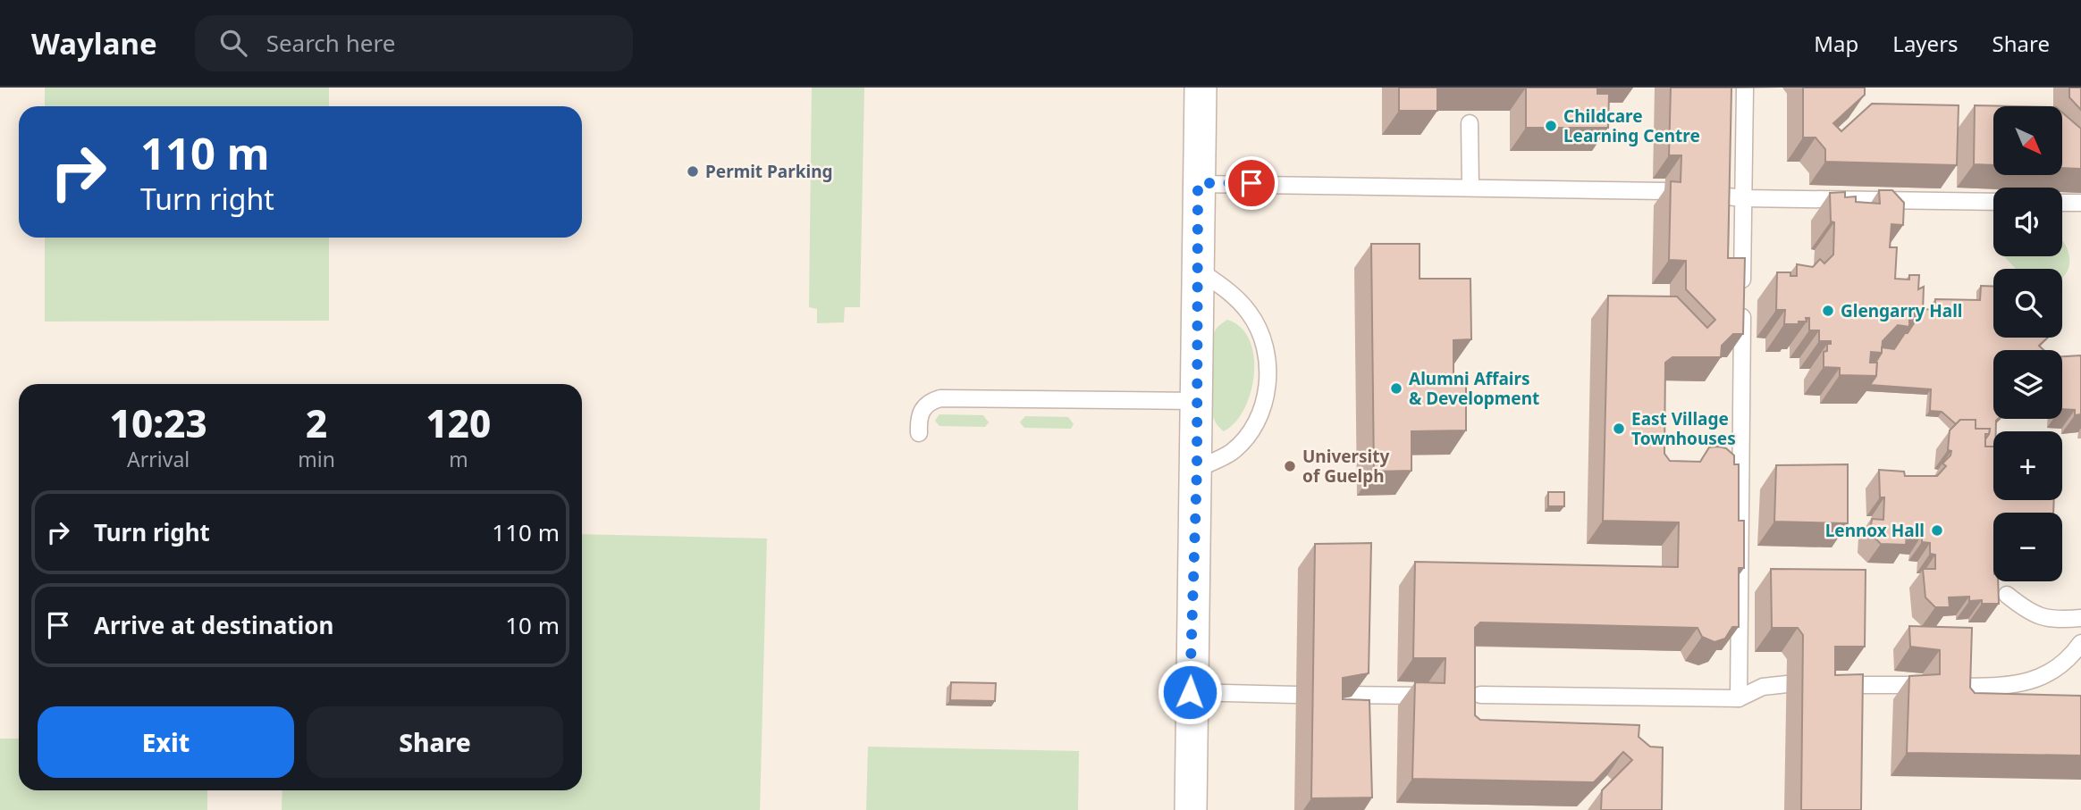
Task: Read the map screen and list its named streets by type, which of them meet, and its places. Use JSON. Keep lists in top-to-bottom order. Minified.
{"places":["Childcare Learning Centre","Permit Parking","Glengarry Hall","Alumni Affairs & Development","East Village Townhouses","University of Guelph","Lennox Hall"],"north":"bottom right","page":{"header":"Waylane","search":"Search here","nav":["Map","Layers","Share"],"map_buttons":["+","−"],"turn":["110 m","Turn right"],"eta":["10:23","Arrival","2","min","120","m"],"list":[{"name":"Turn right","value":"110 m"},{"name":"Arrive at destination","value":"10 m"}],"buttons":["Exit","Share"]}}
